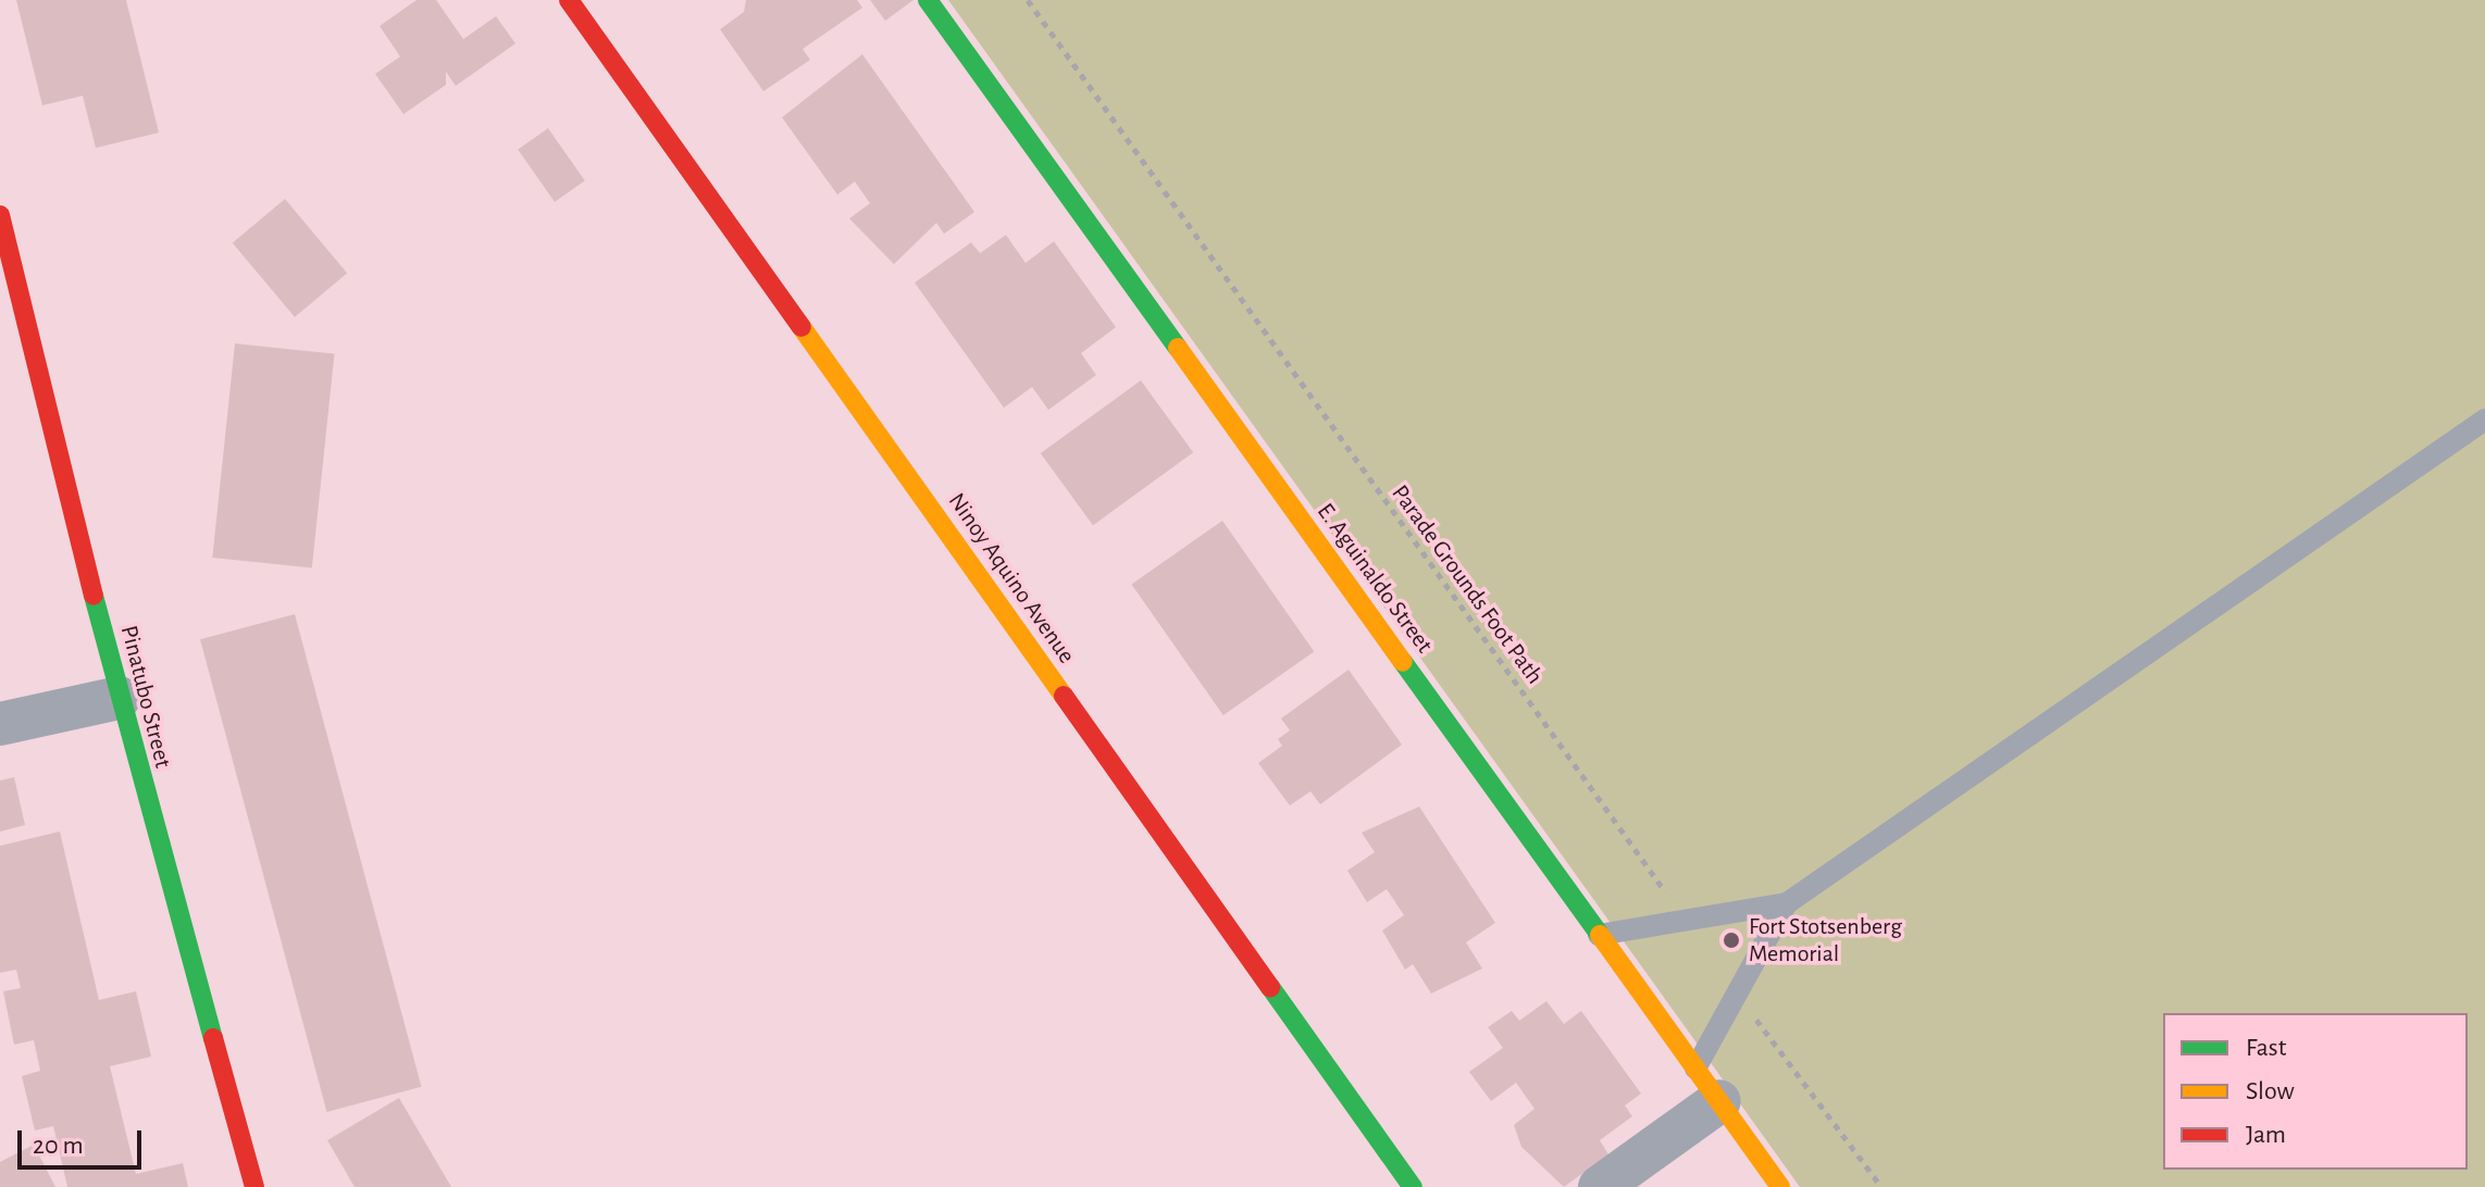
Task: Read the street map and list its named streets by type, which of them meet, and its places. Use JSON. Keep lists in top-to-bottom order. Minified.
{"streets":{"street":["Ninoy Aquino Avenue","E. Aguinaldo Street","Pinatubo Street"],"path":["Parade Grounds Foot Path"]},"places":["Fort Stotsenberg Memorial"],"legend":["Fast","Slow","Jam"],"scale_bar":"20 m"}
